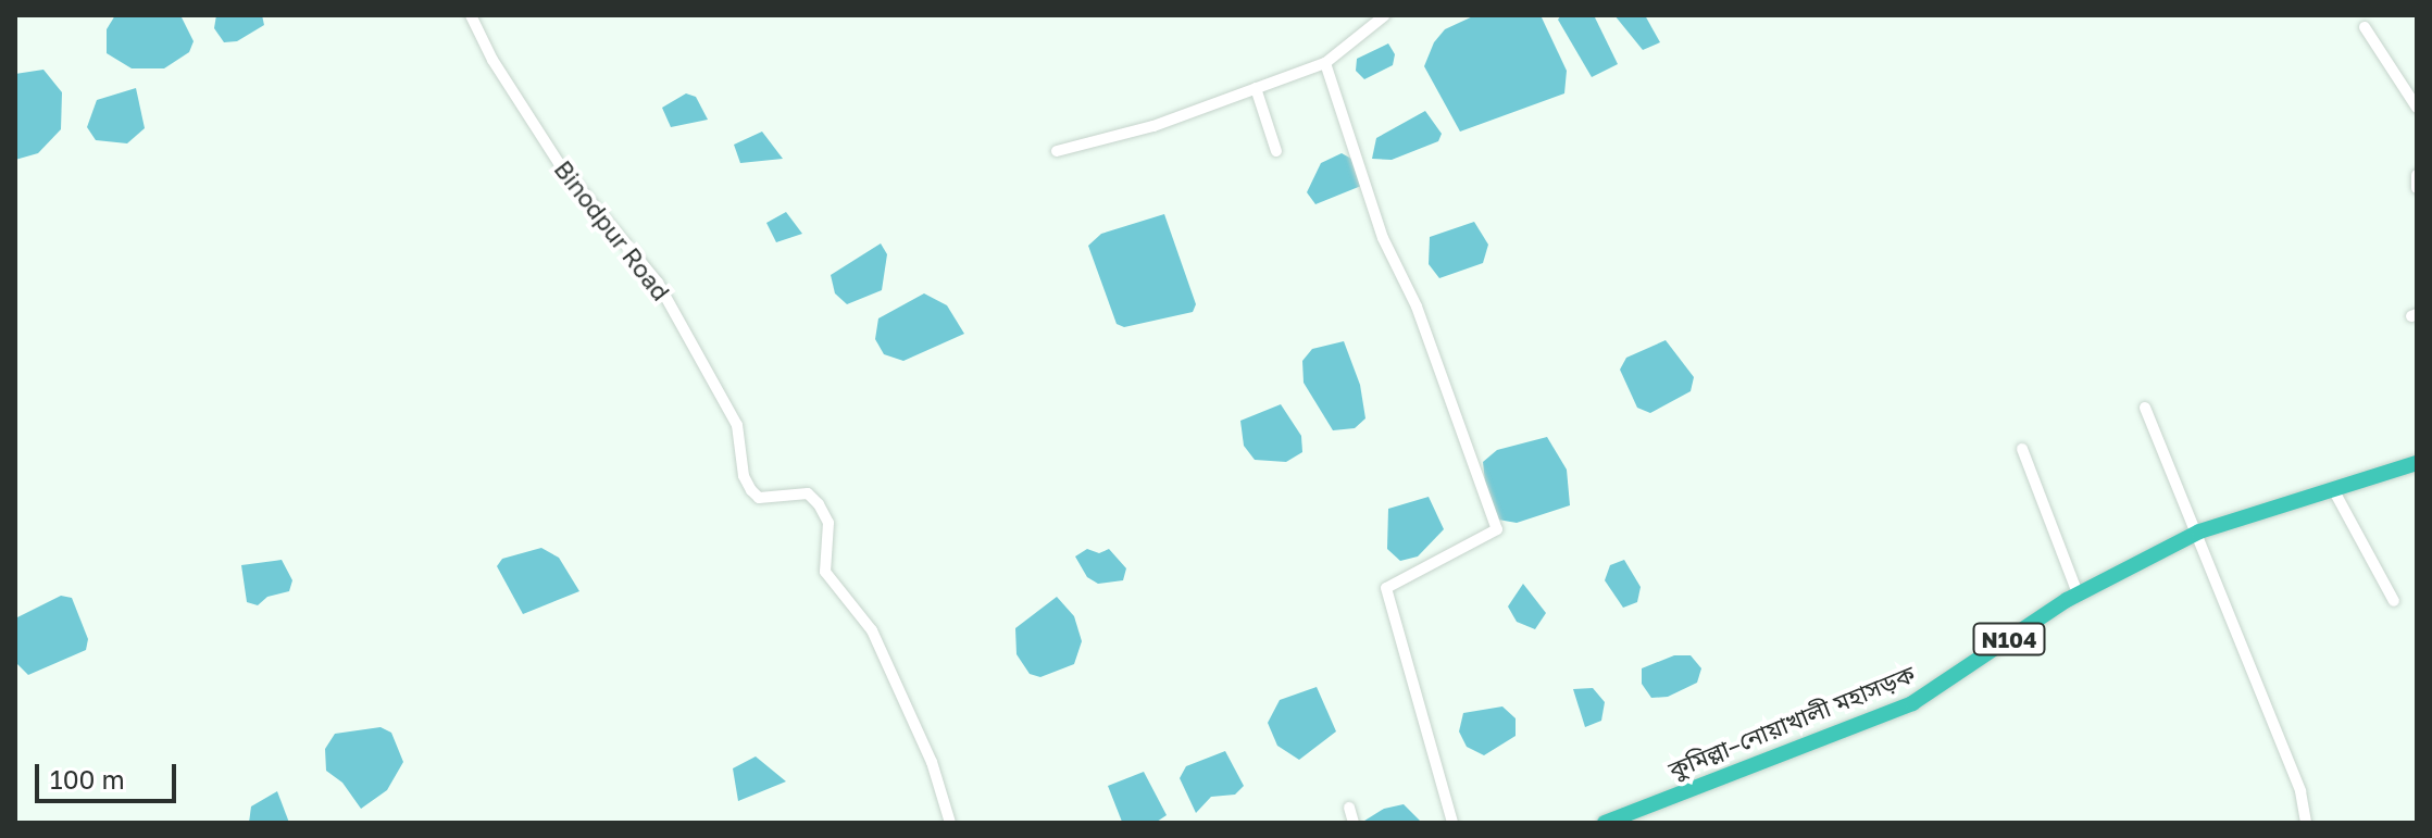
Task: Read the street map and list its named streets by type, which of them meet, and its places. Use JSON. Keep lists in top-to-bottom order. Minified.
{"streets":{"highway":["N104","কুমিল্লা–নোয়াখালী মহাসড়ক"],"street":["Binodpur Road"]},"scale_bar":"100 m"}
